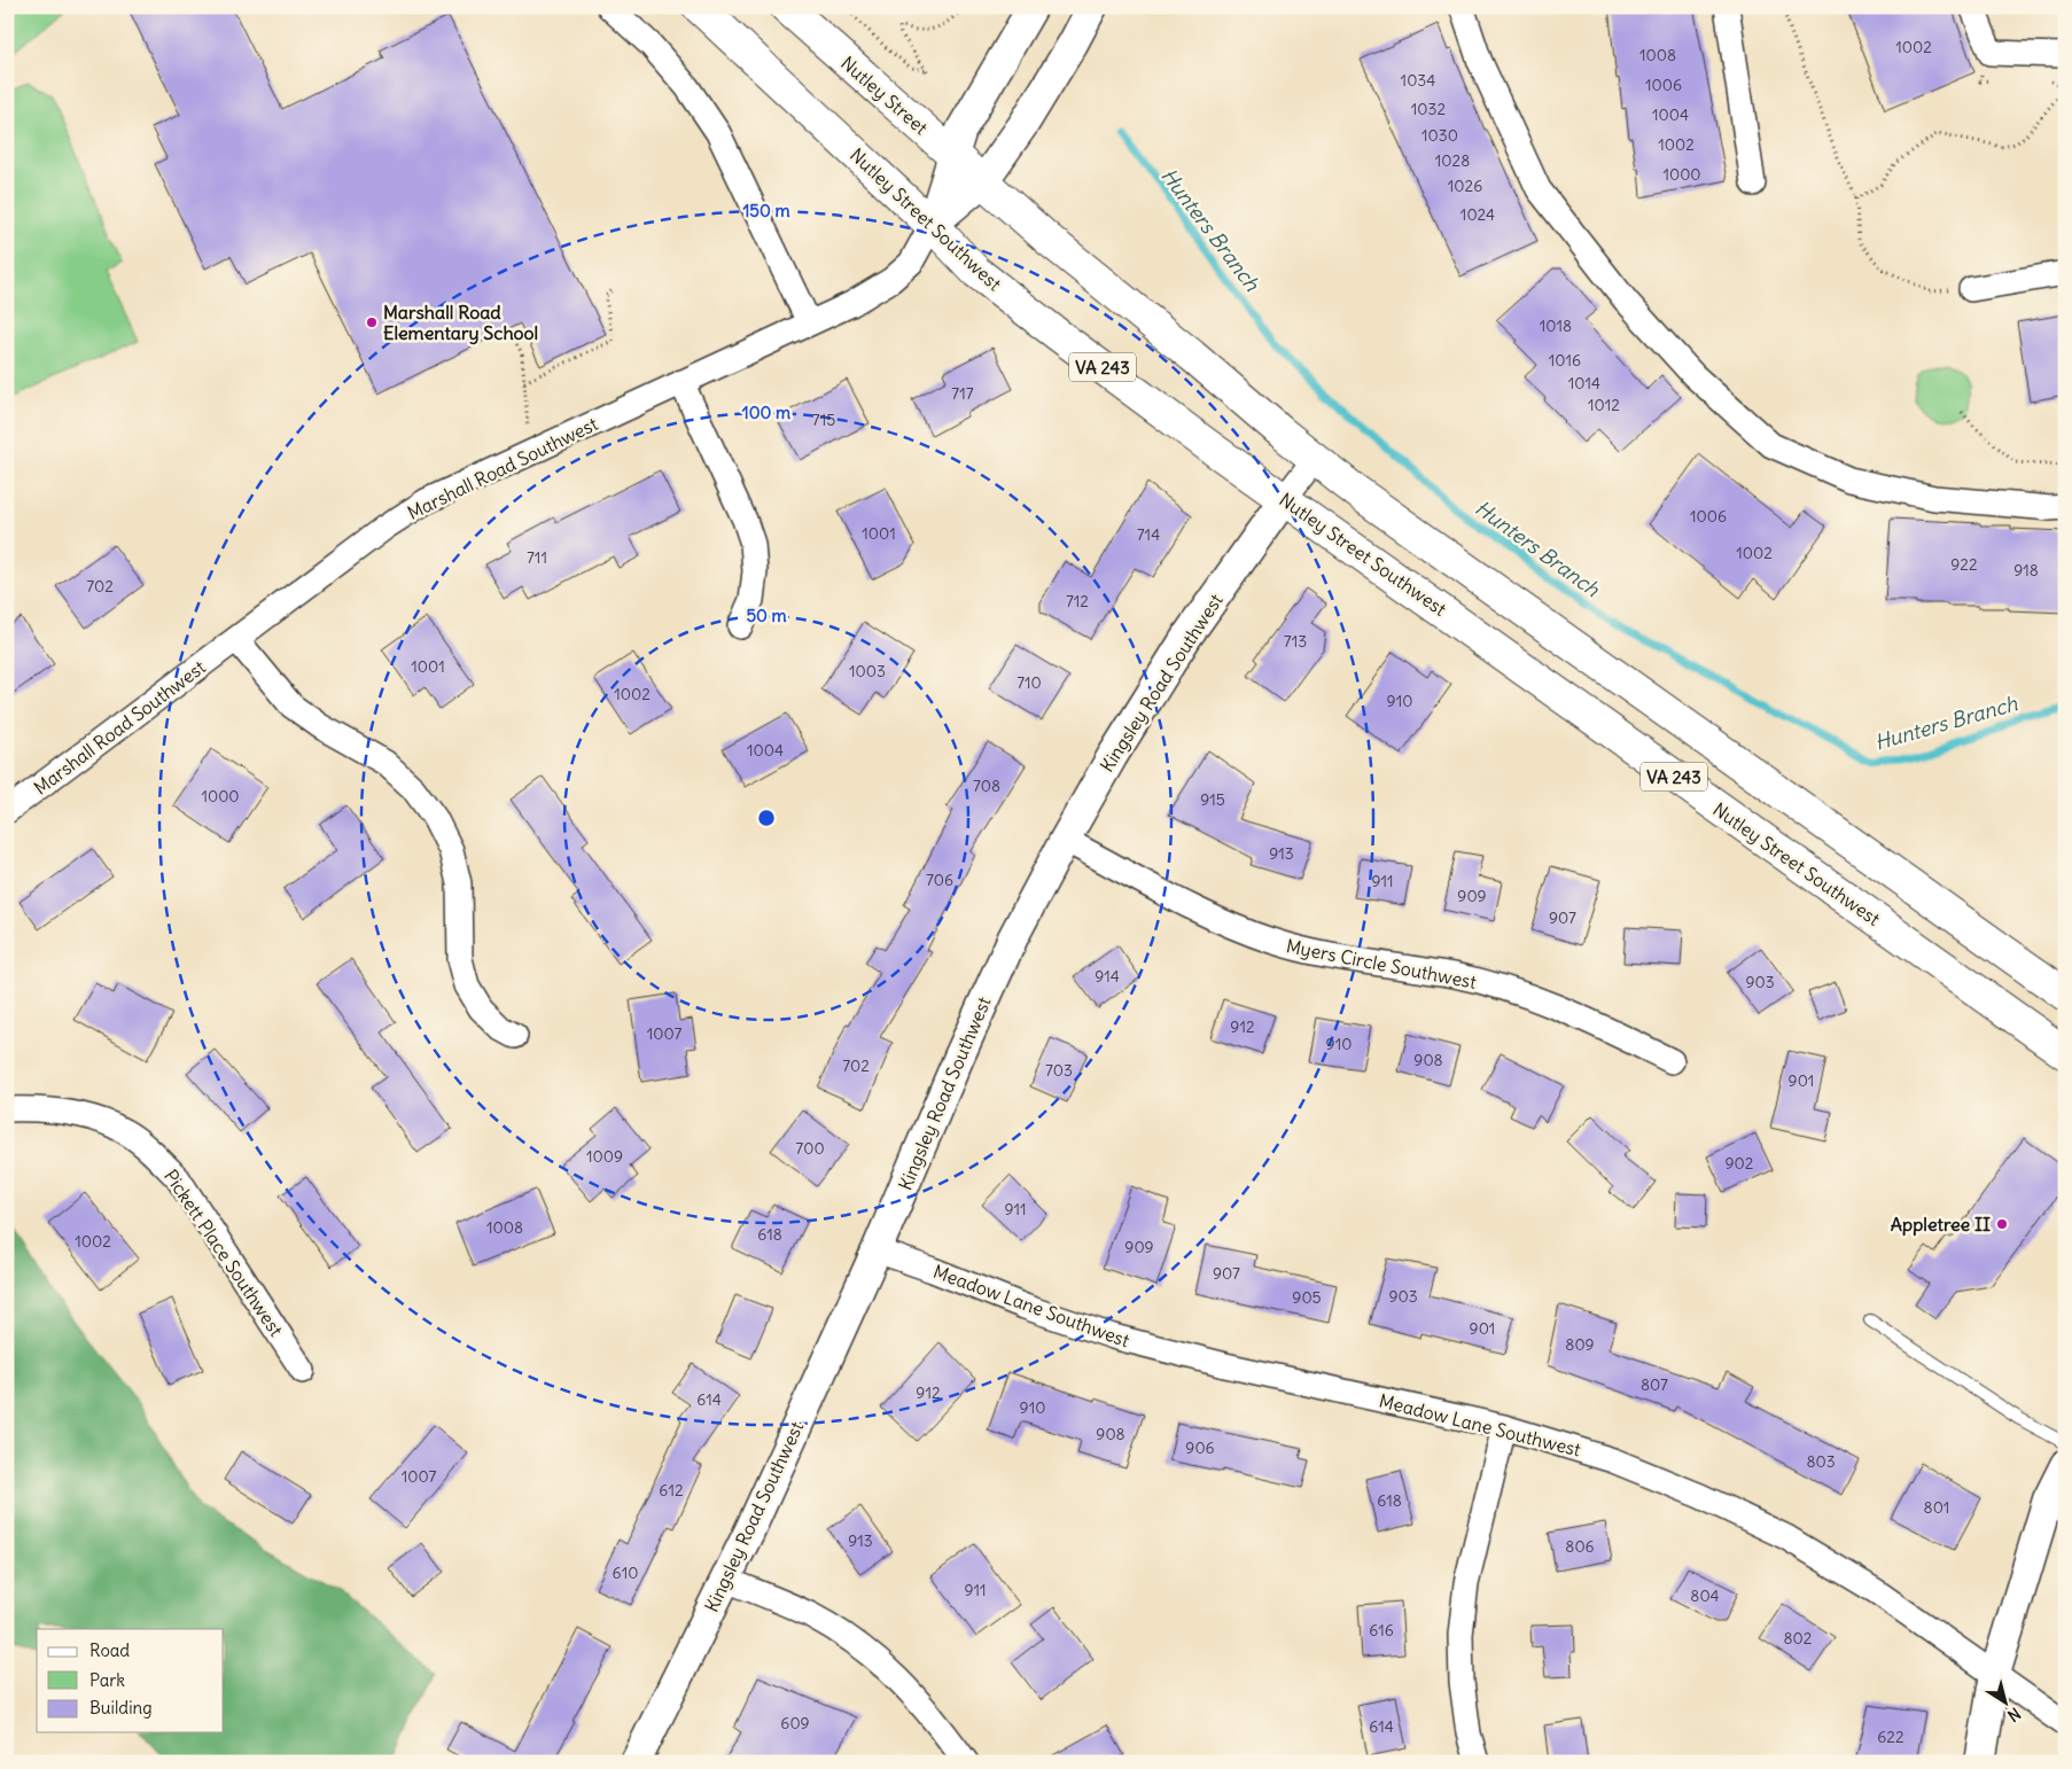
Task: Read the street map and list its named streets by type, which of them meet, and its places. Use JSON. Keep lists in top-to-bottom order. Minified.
{"streets":{"main road":["Nutley Street","Nutley Street Southwest","VA 243"],"street":["Marshall Road Southwest","Kingsley Road Southwest","Myers Circle Southwest","Pickett Place Southwest","Meadow Lane Southwest"]},"crossings":[["Nutley Street","VA 243"],["Nutley Street Southwest","Marshall Road Southwest"],["Nutley Street Southwest","Kingsley Road Southwest"],["VA 243","Kingsley Road Southwest"],["Kingsley Road Southwest","Myers Circle Southwest"],["Kingsley Road Southwest","Meadow Lane Southwest"]],"water":["Hunters Branch"],"places":["Marshall Road Elementary School","Appletree II"],"house_numbers":["1002","1008","1034","1006","1032","1004","1030","1002","1028","1000","1026","1024","1018","1016","1014","717","1012","715","1006","1001","714","1002","711","922","918","702","712","713","1001","1003","710","1002","910","1004","708","1000","915","913","706","911","909","907","914","903","912","1007","910","908","702","703","901","700","1009","902","911","1008","618","1002","909","907","903","905","901","809","807","912","614","910","908","906","803","1007","612","618","801","913","806","610","911","804","616","802","609","614","622"],"legend":["Road","Park","Building"],"north":"bottom right","rings":["150 m","100 m","50 m"]}
